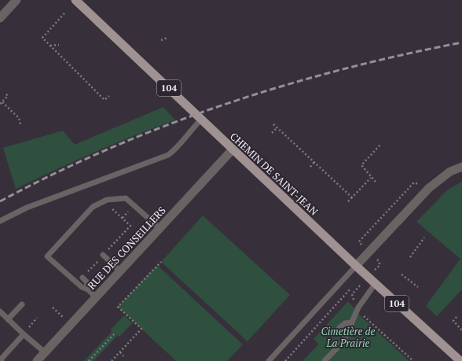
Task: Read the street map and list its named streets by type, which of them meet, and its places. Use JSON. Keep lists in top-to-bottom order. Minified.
{"streets":{"main road":["104","CHEMIN DE SAINT-JEAN"],"street":["RUE DES CONSEILLERS"]},"crossings":[["CHEMIN DE SAINT-JEAN","RUE DES CONSEILLERS"]],"parks":["Cimetière de La Prairie"]}
